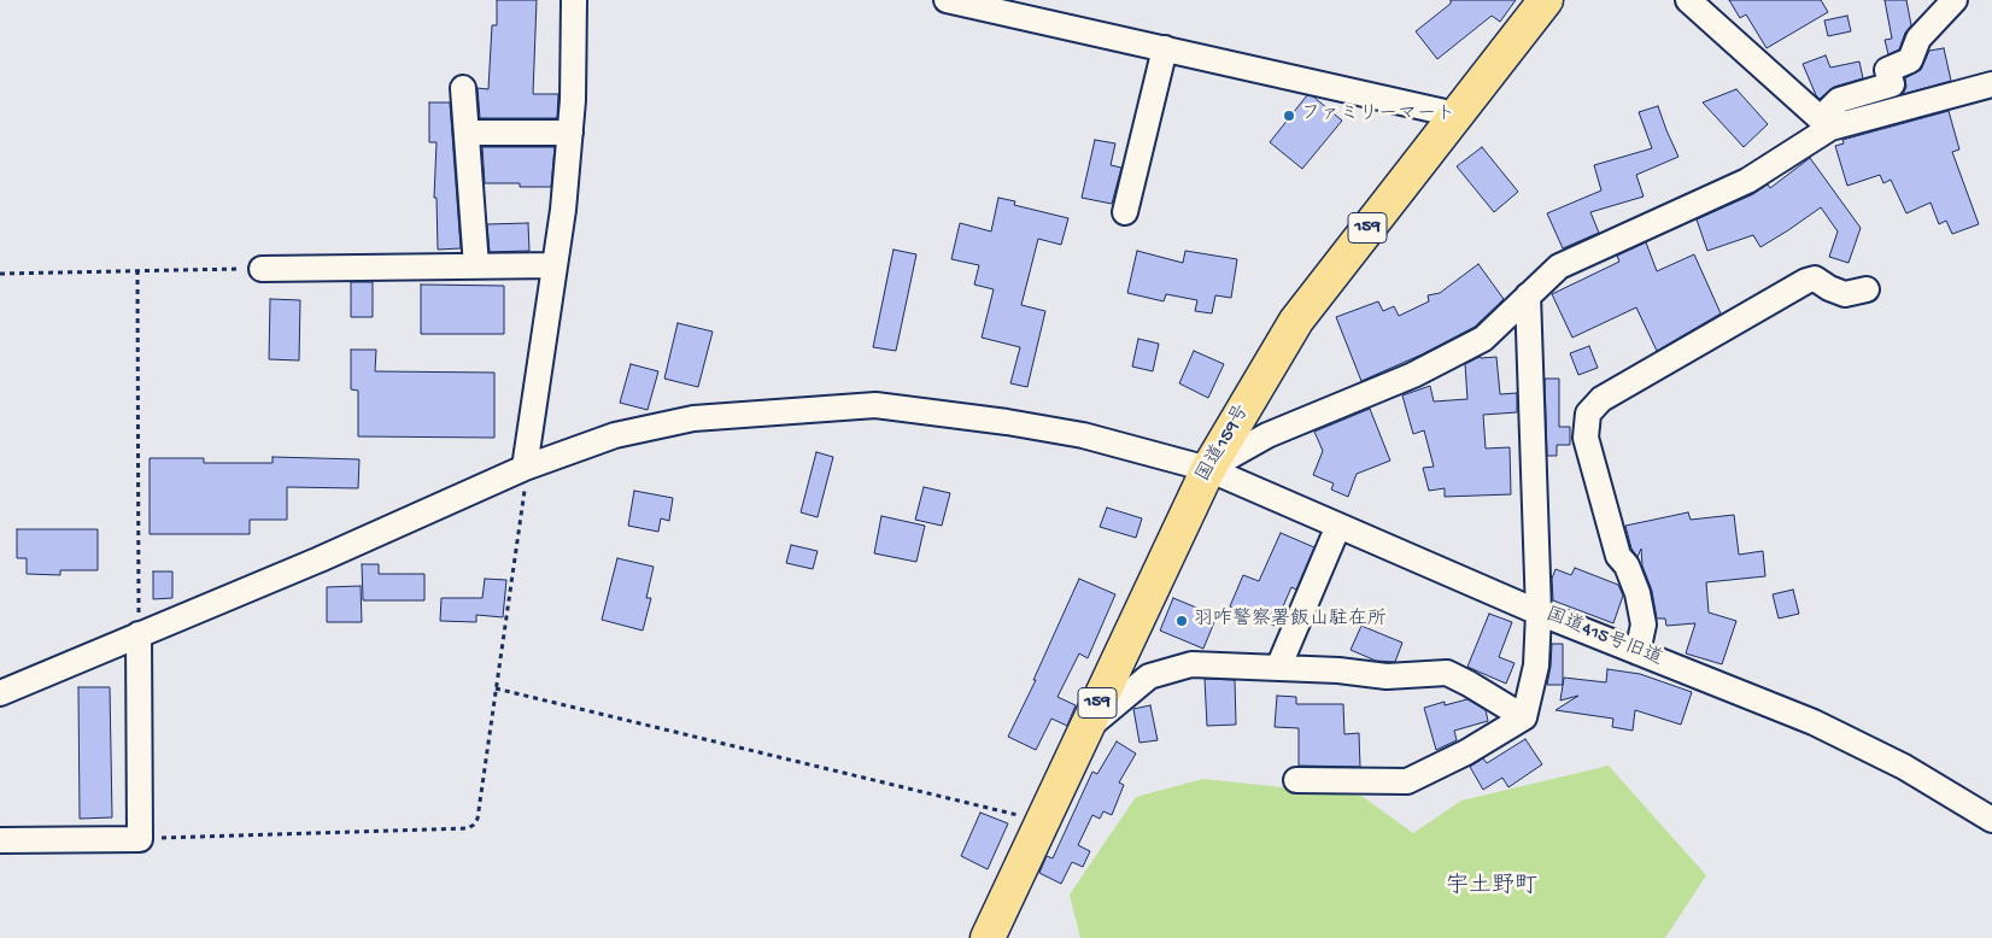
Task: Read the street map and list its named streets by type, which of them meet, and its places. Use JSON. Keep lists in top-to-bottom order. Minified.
{"streets":{"highway":["159","国道159号"],"street":["国道415号旧道"]},"crossings":[["国道159号","国道415号旧道"]],"districts":["宇土野町"],"places":["ファミリーマート","羽咋警察署飯山駐在所"]}
